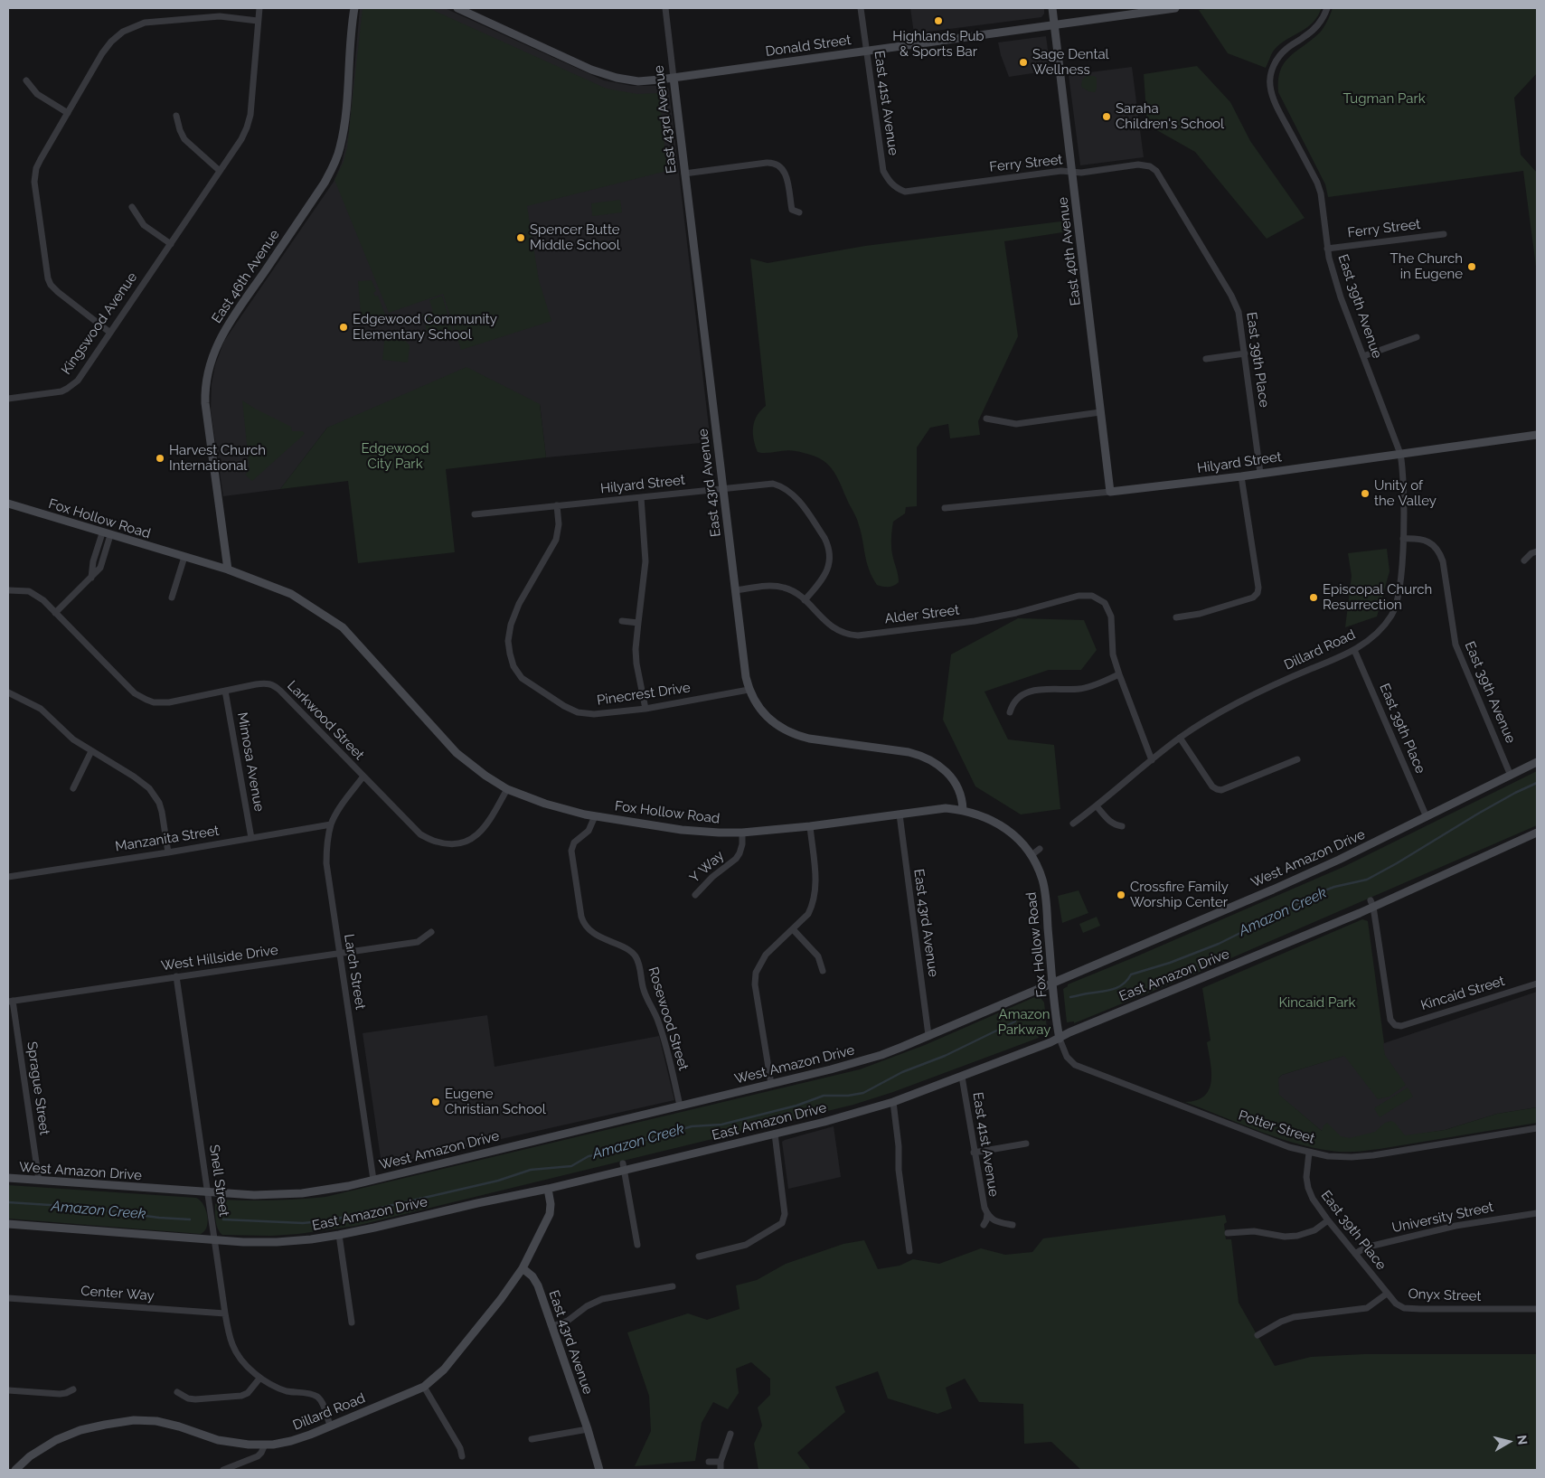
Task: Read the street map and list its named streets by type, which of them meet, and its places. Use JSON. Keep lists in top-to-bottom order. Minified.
{"streets":{"street":["Donald Street","East 41st Avenue","East 43rd Avenue","Ferry Street","East 40th Avenue","East 46th Avenue","East 39th Avenue","Kingswood Avenue","East 39th Place","Hilyard Street","Fox Hollow Road","Alder Street","Dillard Road","Pinecrest Drive","Larkwood Street","Mimosa Avenue","Manzanita Street","West Amazon Drive","Y Way","West Hillside Drive","Larch Street","East Amazon Drive","Kincaid Street","Rosewood Street","Sprague Street","Potter Street","Snell Street","University Street","Center Way","Onyx Street"]},"crossings":[["Donald Street","East 41st Avenue"],["Donald Street","East 43rd Avenue"],["Donald Street","East 40th Avenue"],["East 41st Avenue","Ferry Street"],["East 41st Avenue","East Amazon Drive"],["East 43rd Avenue","Hilyard Street"],["East 43rd Avenue","Fox Hollow Road"],["East 43rd Avenue","Alder Street"],["East 43rd Avenue","Dillard Road"],["East 43rd Avenue","Pinecrest Drive"],["East 43rd Avenue","West Amazon Drive"],["Ferry Street","East 40th Avenue"],["Ferry Street","East 39th Avenue"],["Ferry Street","East 39th Place"],["East 40th Avenue","Hilyard Street"],["East 46th Avenue","Fox Hollow Road"],["East 39th Avenue","Hilyard Street"],["East 39th Avenue","Dillard Road"],["East 39th Avenue","West Amazon Drive"],["East 39th Place","Hilyard Street"],["East 39th Place","Dillard Road"],["East 39th Place","West Amazon Drive"],["East 39th Place","Potter Street"],["East 39th Place","University Street"],["East 39th Place","Onyx Street"],["Hilyard Street","Alder Street"],["Hilyard Street","Dillard Road"],["Hilyard Street","Pinecrest Drive"],["Fox Hollow Road","Larkwood Street"],["Fox Hollow Road","West Amazon Drive"],["Fox Hollow Road","Y Way"],["Fox Hollow Road","East Amazon Drive"],["Fox Hollow Road","Rosewood Street"],["Fox Hollow Road","Potter Street"],["Dillard Road","East Amazon Drive"],["Dillard Road","Snell Street"],["Larkwood Street","Mimosa Avenue"],["Larkwood Street","Larch Street"],["Mimosa Avenue","Manzanita Street"],["Manzanita Street","Larch Street"],["West Amazon Drive","Larch Street"],["West Amazon Drive","Rosewood Street"],["West Amazon Drive","Sprague Street"],["West Amazon Drive","Snell Street"],["West Hillside Drive","Larch Street"],["West Hillside Drive","Sprague Street"],["West Hillside Drive","Snell Street"],["East Amazon Drive","Kincaid Street"],["East Amazon Drive","Potter Street"],["East Amazon Drive","Snell Street"],["Snell Street","Center Way"]],"water":["Amazon Creek"],"parks":["Tugman Park","Edgewood City Park","Kincaid Park","Amazon Parkway"],"places":["Highlands Pub & Sports Bar","Sage Dental Wellness","Saraha Children's School","Spencer Butte Middle School","The Church in Eugene","Edgewood Community Elementary School","Harvest Church International","Unity of the Valley","Episcopal Church Resurrection","Crossfire Family Worship Center","Eugene Christian School"],"north":"right"}
